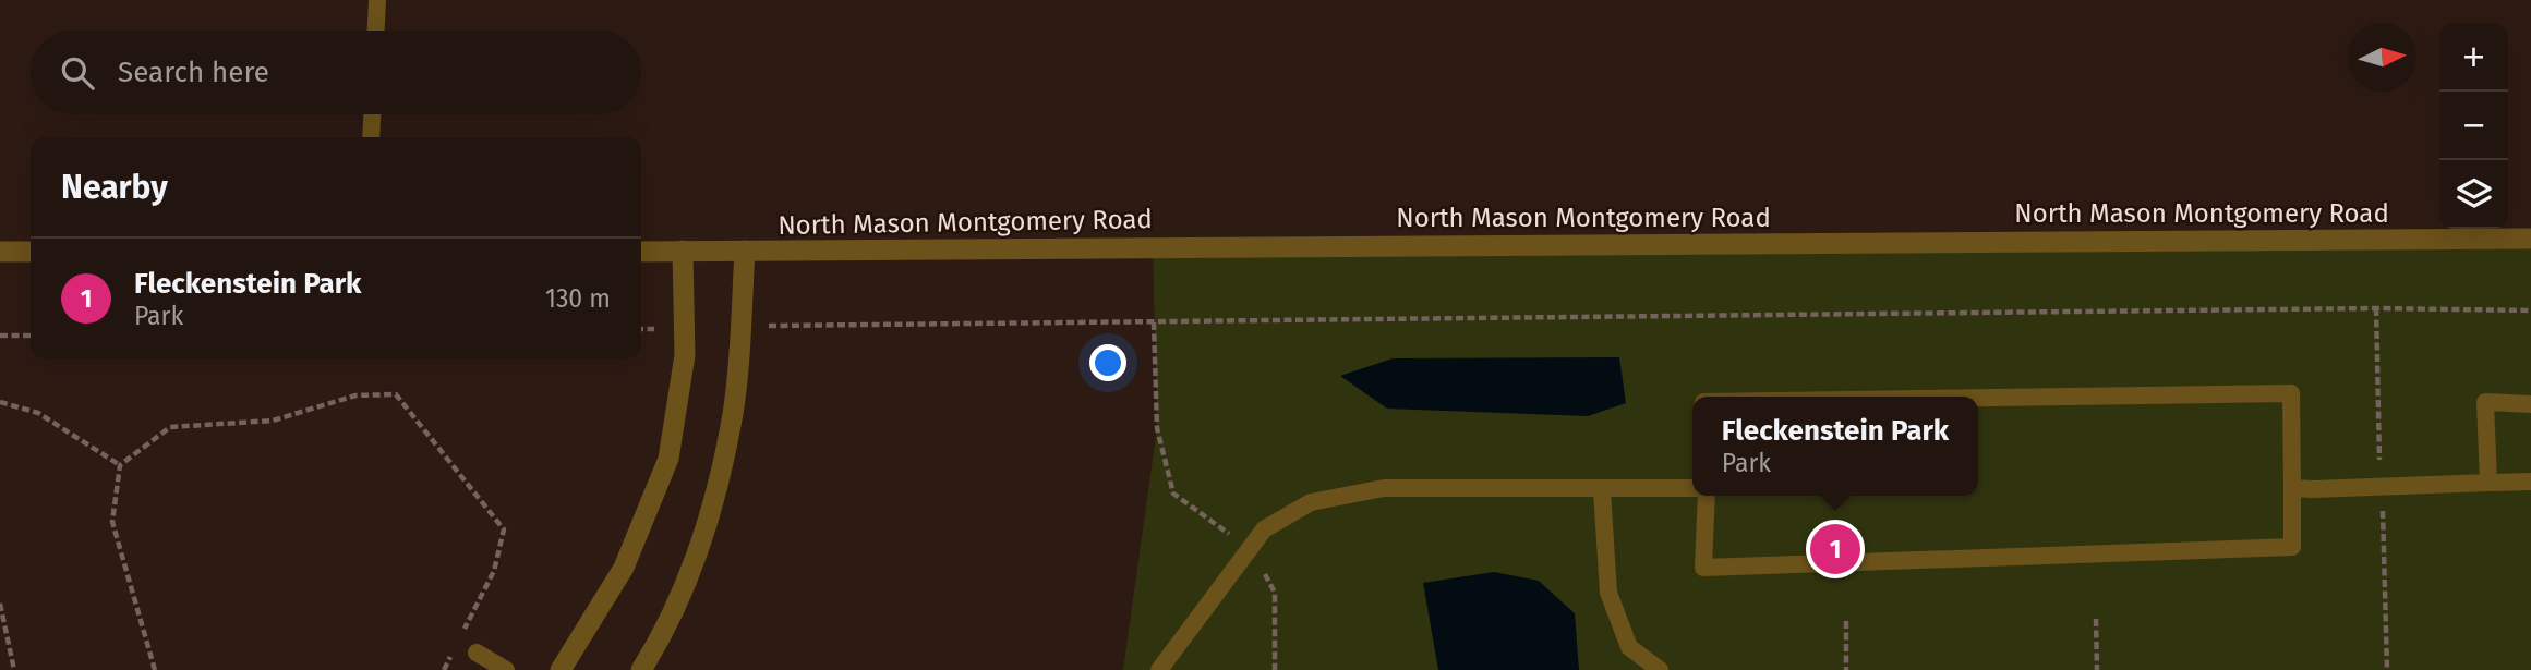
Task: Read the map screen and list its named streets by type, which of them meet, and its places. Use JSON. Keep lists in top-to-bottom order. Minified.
{"streets":{"street":["North Mason Montgomery Road"]},"north":"right","page":{"map_buttons":["+","−"],"search":"Search here","heading":"Nearby","list":[{"mark":"1","name":"Fleckenstein Park","note":"Park","value":"130 m"}],"popup":["Fleckenstein Park","Park"],"pins":"1"}}
